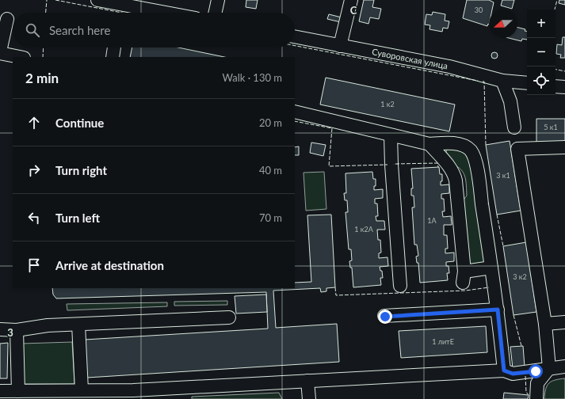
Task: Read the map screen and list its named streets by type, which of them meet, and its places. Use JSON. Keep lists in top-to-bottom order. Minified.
{"streets":{"street":["Суворовская улица"]},"house_numbers":["30","1 к2","5 к1","3 к1","1А","1 к2А","3 к2","1 литЕ"],"north":"left","page":{"map_buttons":["+","−"],"search":"Search here","heading":["2 min","Walk · 130 m"],"list":[["Continue","20 m"],["Turn right","40 m"],["Turn left","70 m"],"Arrive at destination"]},"grid":{"columns":["C"],"rows":["3"]}}
